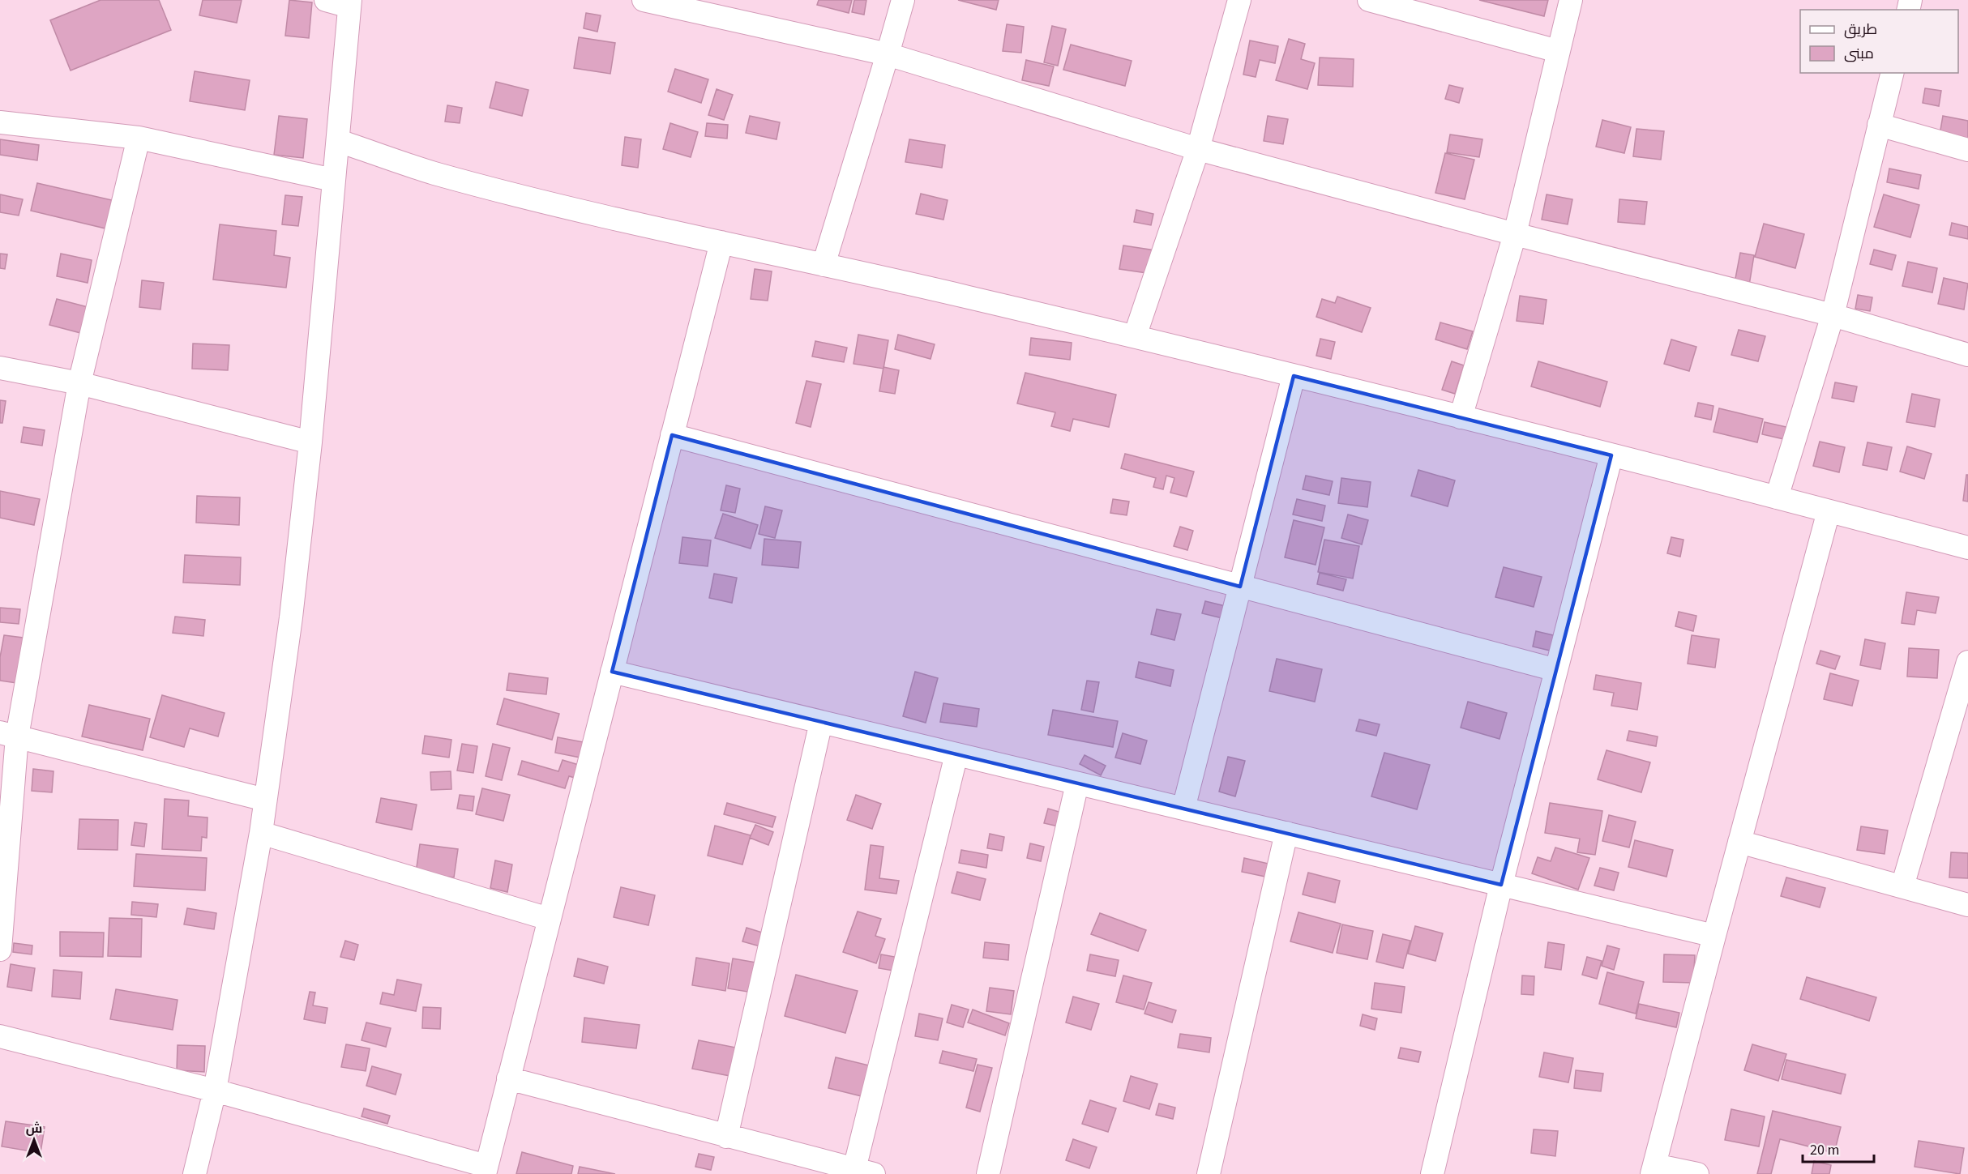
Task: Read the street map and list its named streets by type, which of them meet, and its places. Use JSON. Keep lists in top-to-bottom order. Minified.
{"legend":["طريق","مبنى"],"scale_bar":"20 m","north":"top"}
